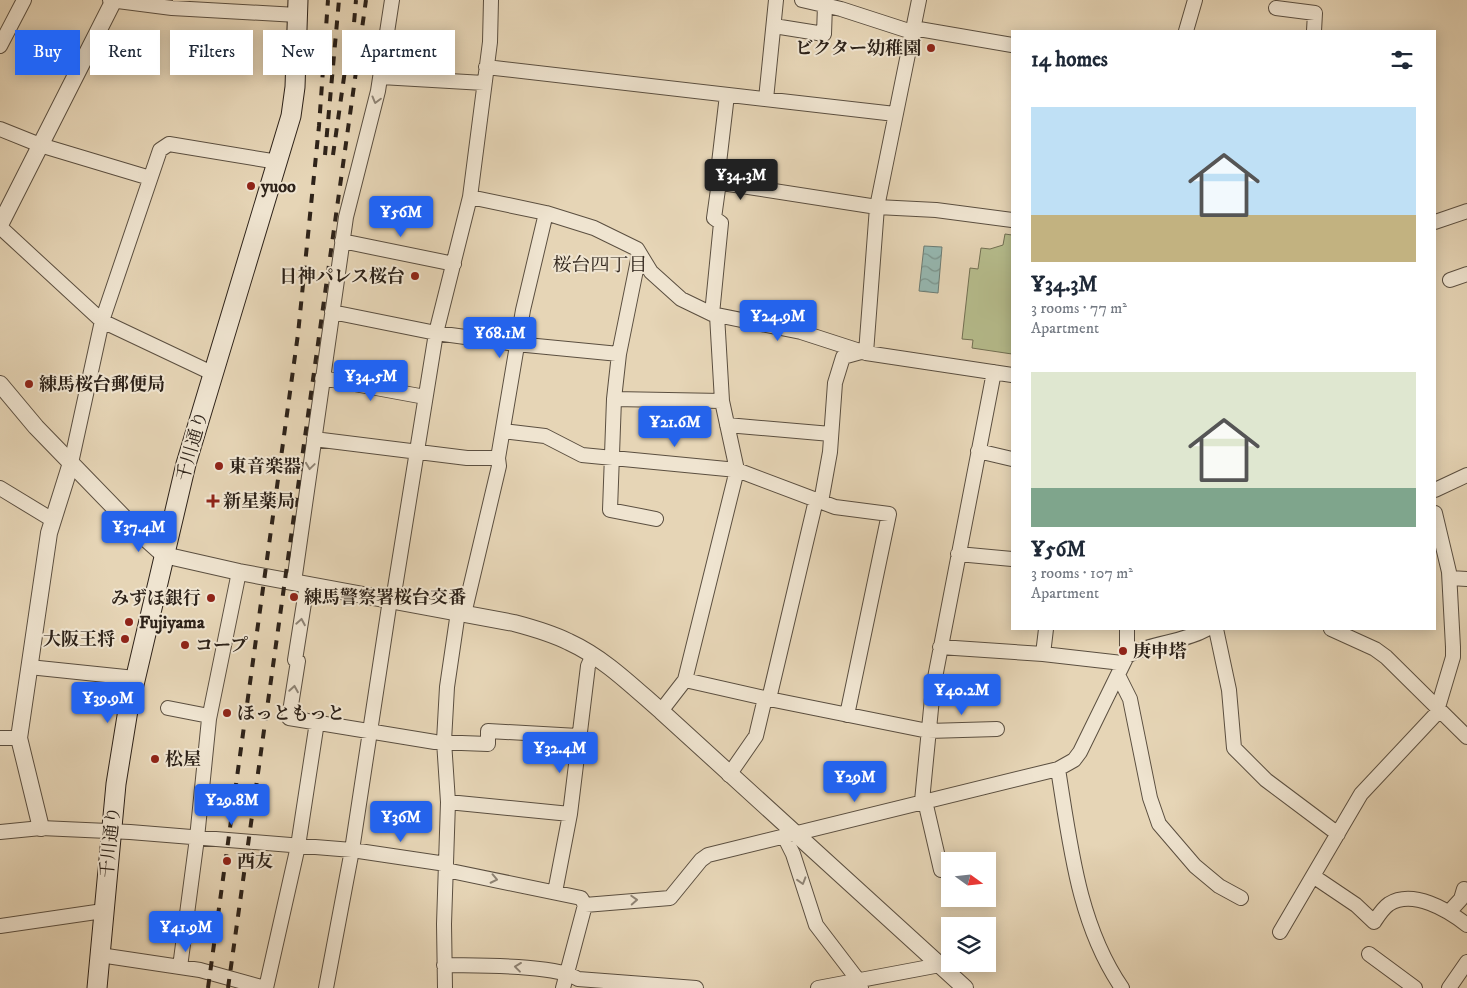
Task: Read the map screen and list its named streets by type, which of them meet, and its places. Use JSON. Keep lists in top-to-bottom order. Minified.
{"streets":{"main road":["千川通り"]},"districts":["桜台四丁目"],"places":{"other":["ビクター幼稚園","yuoo","日神パレス桜台","練馬桜台郵便局","東音楽器","練馬警察署桜台交番","みずほ銀行","Fujiyama","大阪王将","コープ","庚申塔","ほっともっと","松屋","西友"],"health":["新星薬局"]},"north":"right","page":{"chip":["Buy","Rent","Filters","New","Apartment"],"heading":"14 homes","list":[{"name":"¥34.3M","note":"3 rooms · 77 m² · Apartment"},{"name":"¥56M","note":"3 rooms · 107 m² · Apartment"}],"price":["¥34.3M","¥56M","¥24.9M","¥68.1M","¥34.5M","¥21.6M","¥37.4M","¥40.2M","¥39.9M","¥32.4M","¥29M","¥29.8M","¥36M","¥41.9M"]}}
